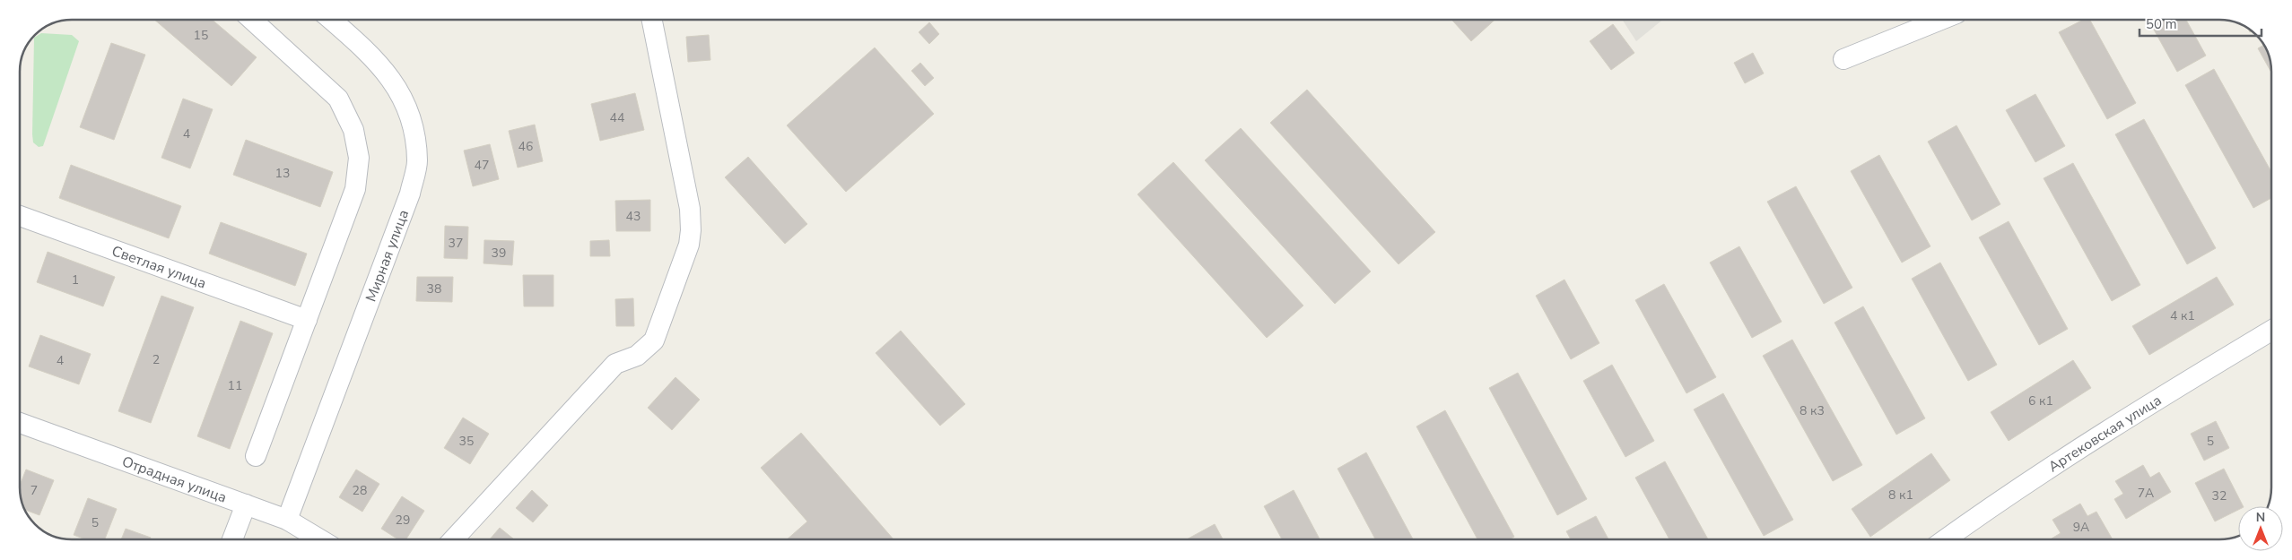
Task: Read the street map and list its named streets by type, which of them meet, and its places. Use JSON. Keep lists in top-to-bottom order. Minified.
{"streets":{"street":["Мирная улица","Светлая улица","Артековская улица","Отрадная улица"]},"crossings":[["Мирная улица","Отрадная улица"]],"house_numbers":["15","44","4","46","47","13","43","37","39","1","38","4 к1","2","4","11","6 к1","8 к3","35","5","7","28","7А","8 к1","32","29","5","9А"],"scale_bar":"50 m","north":"top"}
